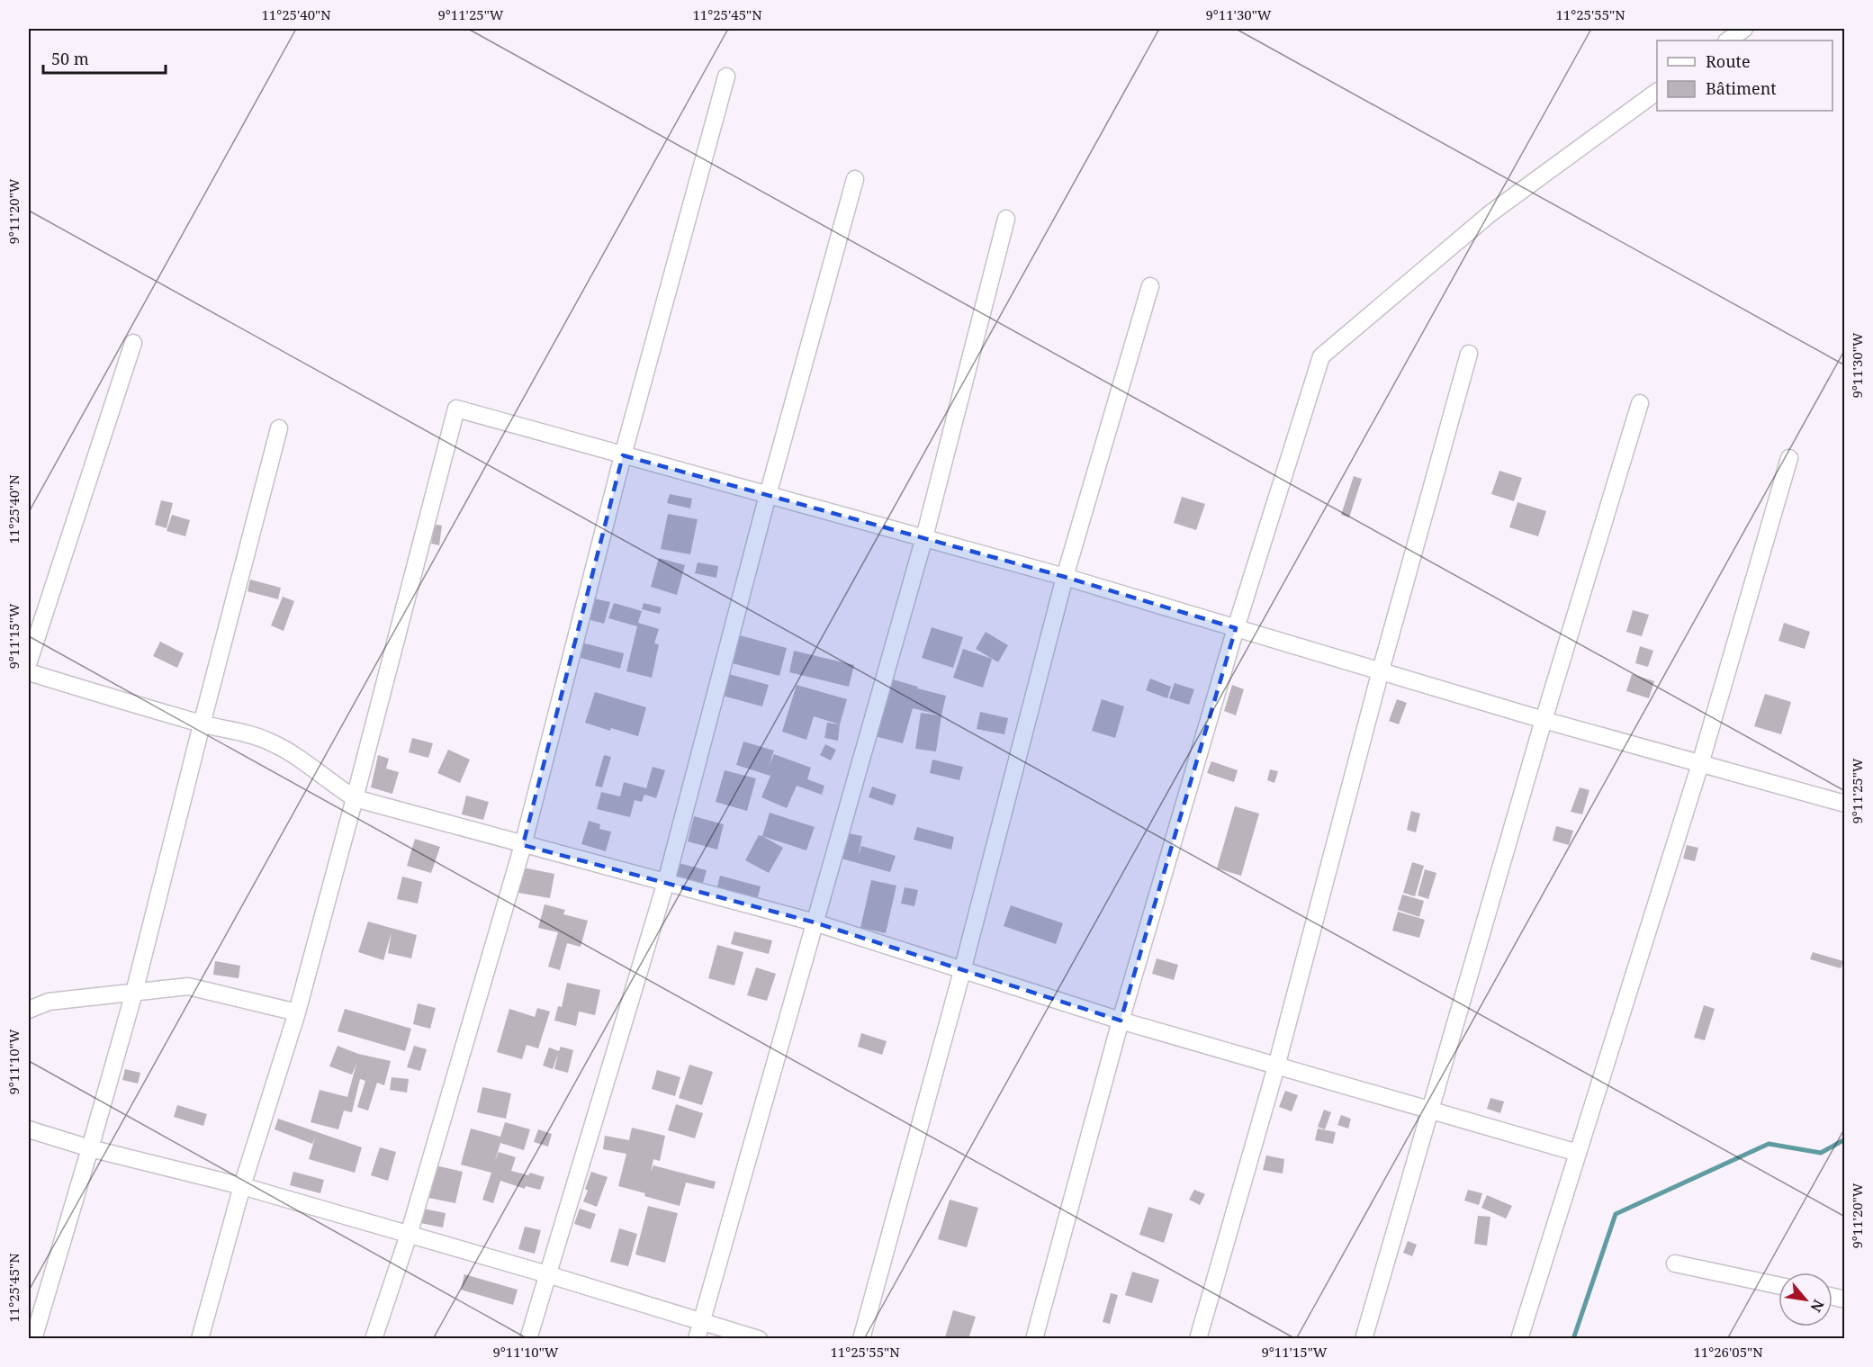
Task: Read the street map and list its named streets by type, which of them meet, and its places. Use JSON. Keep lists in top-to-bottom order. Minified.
{"legend":["Route","Bâtiment"],"scale_bar":"50 m","north":"bottom right","coordinates":["11°25'40\"N","9°11'25\"W","11°25'45\"N","9°11'30\"W","11°25'55\"N","9°11'20\"W","9°11'15\"W","9°11'10\"W","11°26'05\"N"]}
